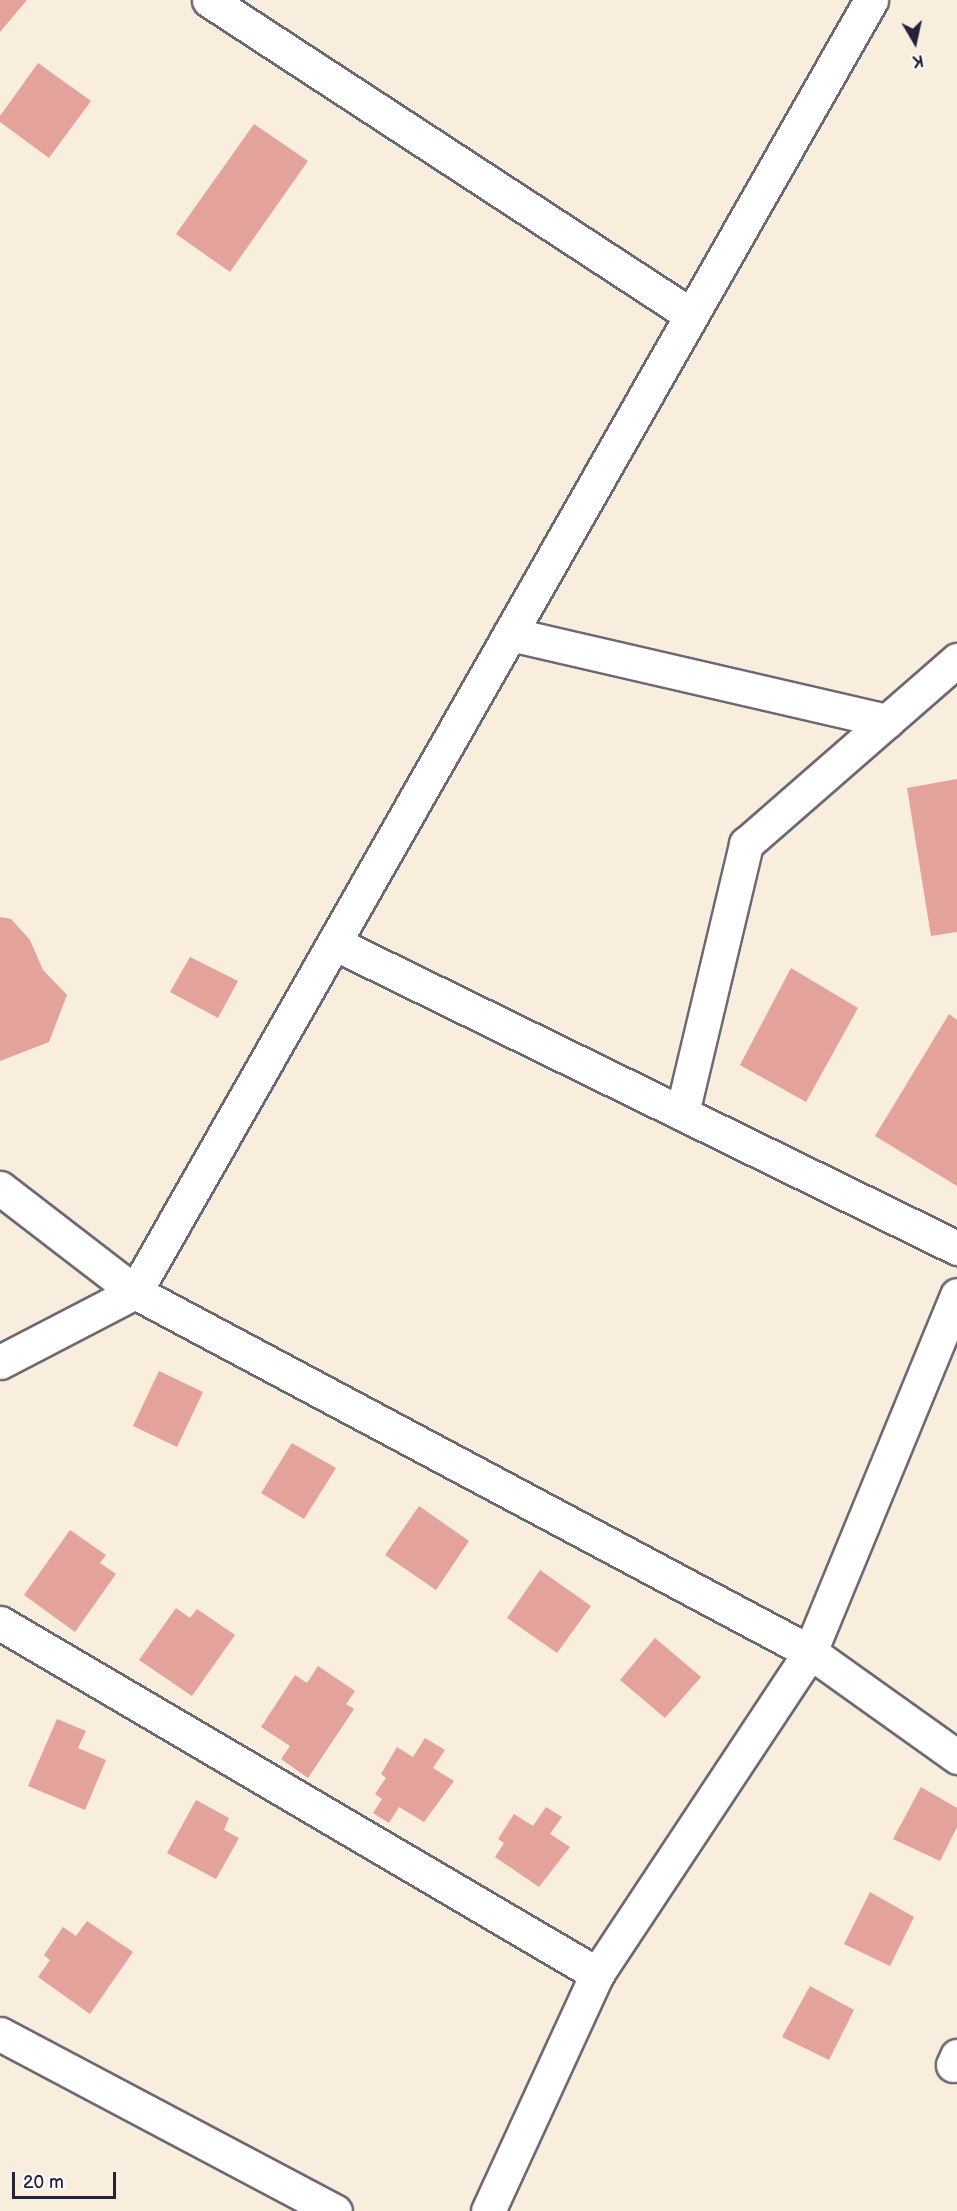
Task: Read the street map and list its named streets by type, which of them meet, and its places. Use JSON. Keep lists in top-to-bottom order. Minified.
{"scale_bar":"20 m","north":"bottom"}
